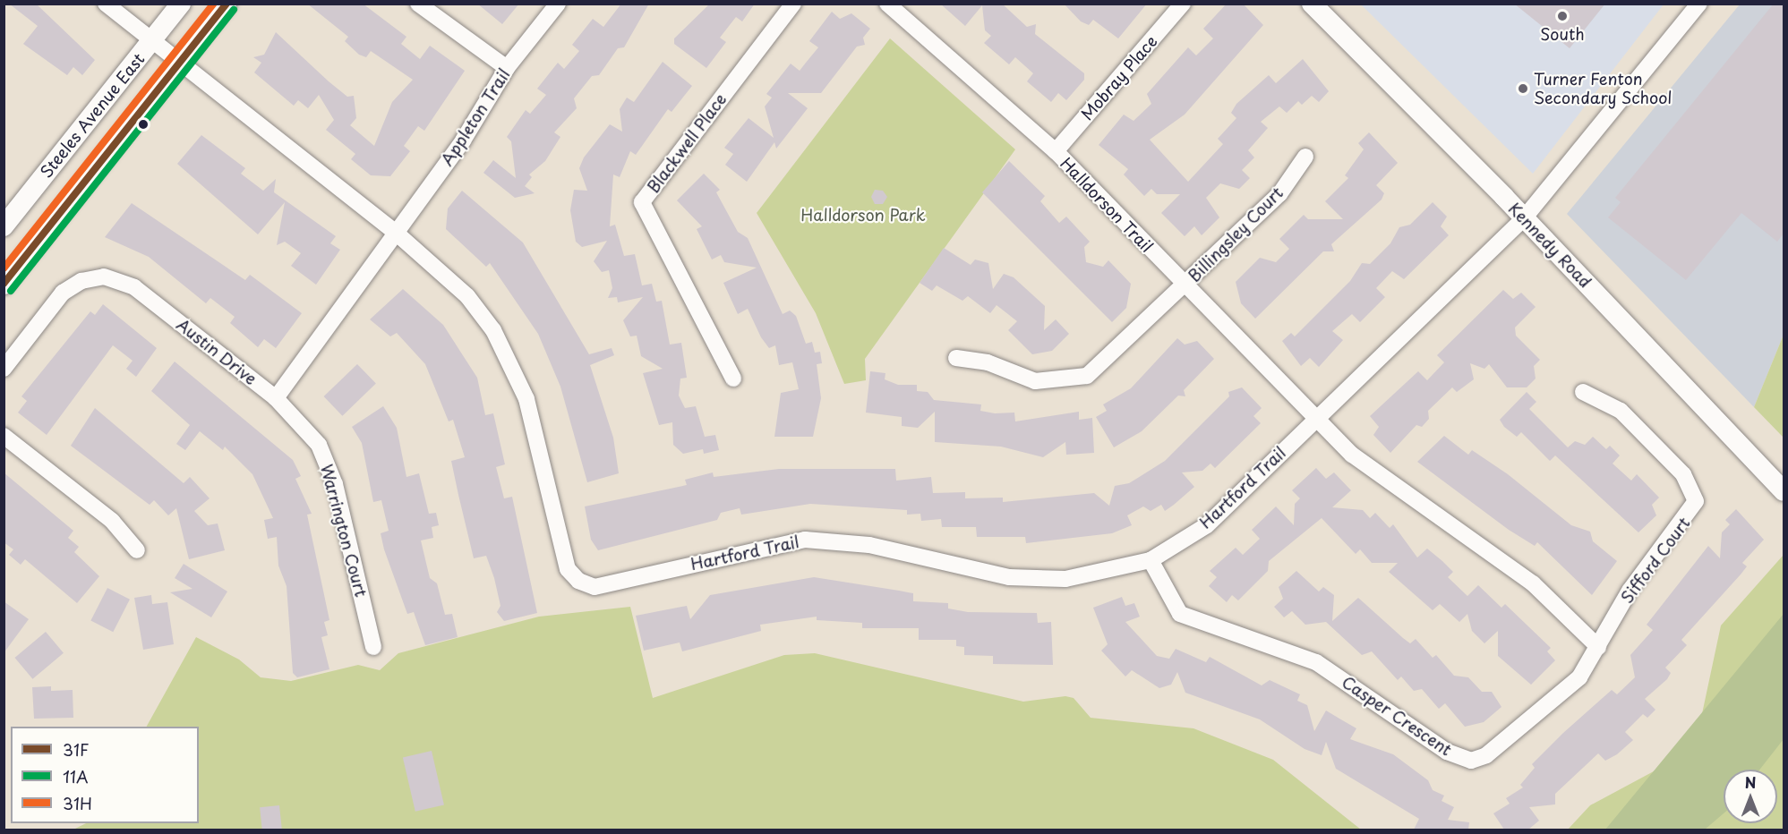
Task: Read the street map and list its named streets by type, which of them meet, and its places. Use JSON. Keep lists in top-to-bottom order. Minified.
{"streets":{"main road":["Steeles Avenue East","Kennedy Road"],"street":["Mobray Place","Appleton Trail","Blackwell Place","Halldorson Trail","Billingsley Court","Austin Drive","Hartford Trail","Warrington Court","Sifford Court","Casper Crescent"]},"crossings":[["Mobray Place","Halldorson Trail"],["Steeles Avenue East","Hartford Trail"],["Appleton Trail","Hartford Trail"],["Halldorson Trail","Billingsley Court"],["Halldorson Trail","Hartford Trail"],["Kennedy Road","Hartford Trail"],["Austin Drive","Warrington Court"],["Hartford Trail","Casper Crescent"],["Sifford Court","Casper Crescent"]],"parks":["Halldorson Park"],"places":["South","Turner Fenton Secondary School"],"lines":["transit line 31F","transit line 31H","transit line 11A"],"legend":["31F","11A","31H"],"north":"top"}
